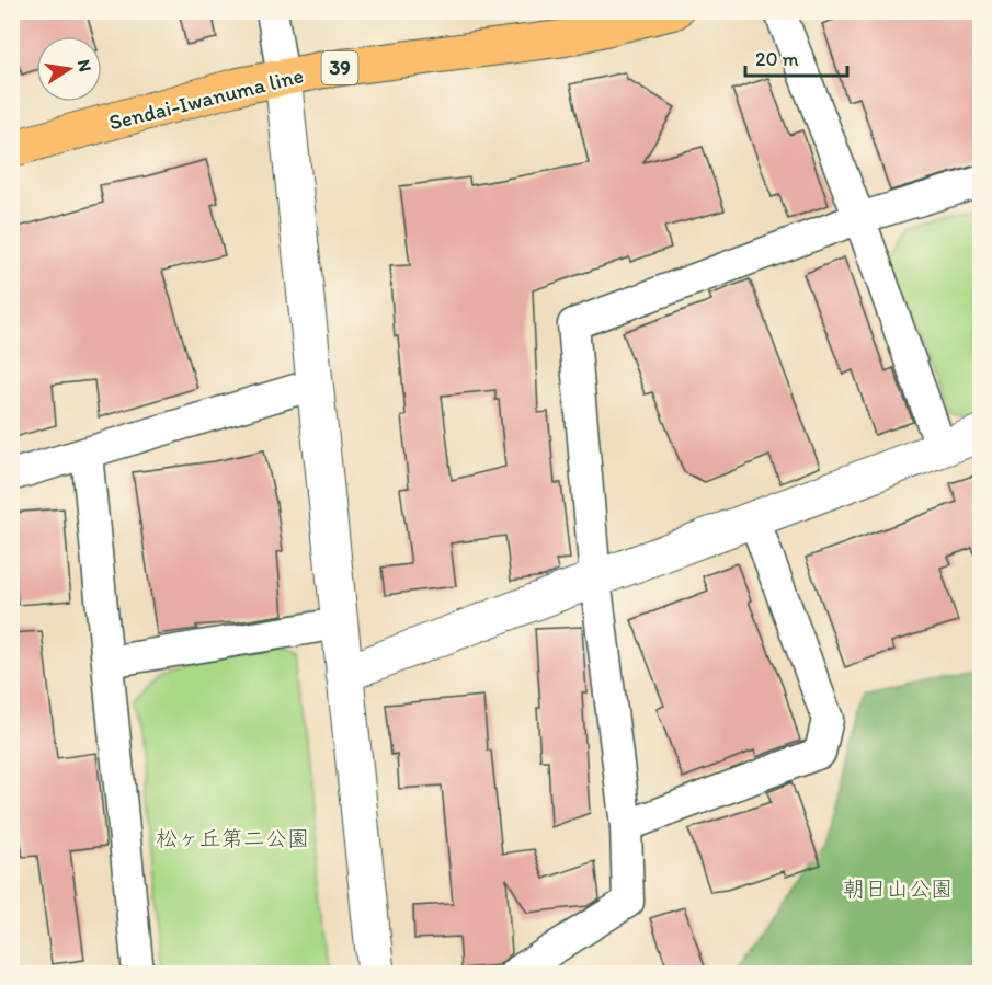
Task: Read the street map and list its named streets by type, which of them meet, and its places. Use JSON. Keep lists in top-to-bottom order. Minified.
{"streets":{"main road":["39","Sendai-Iwanuma line"]},"parks":["松ヶ丘第二公園","朝日山公園"],"scale_bar":"20 m","north":"right"}
